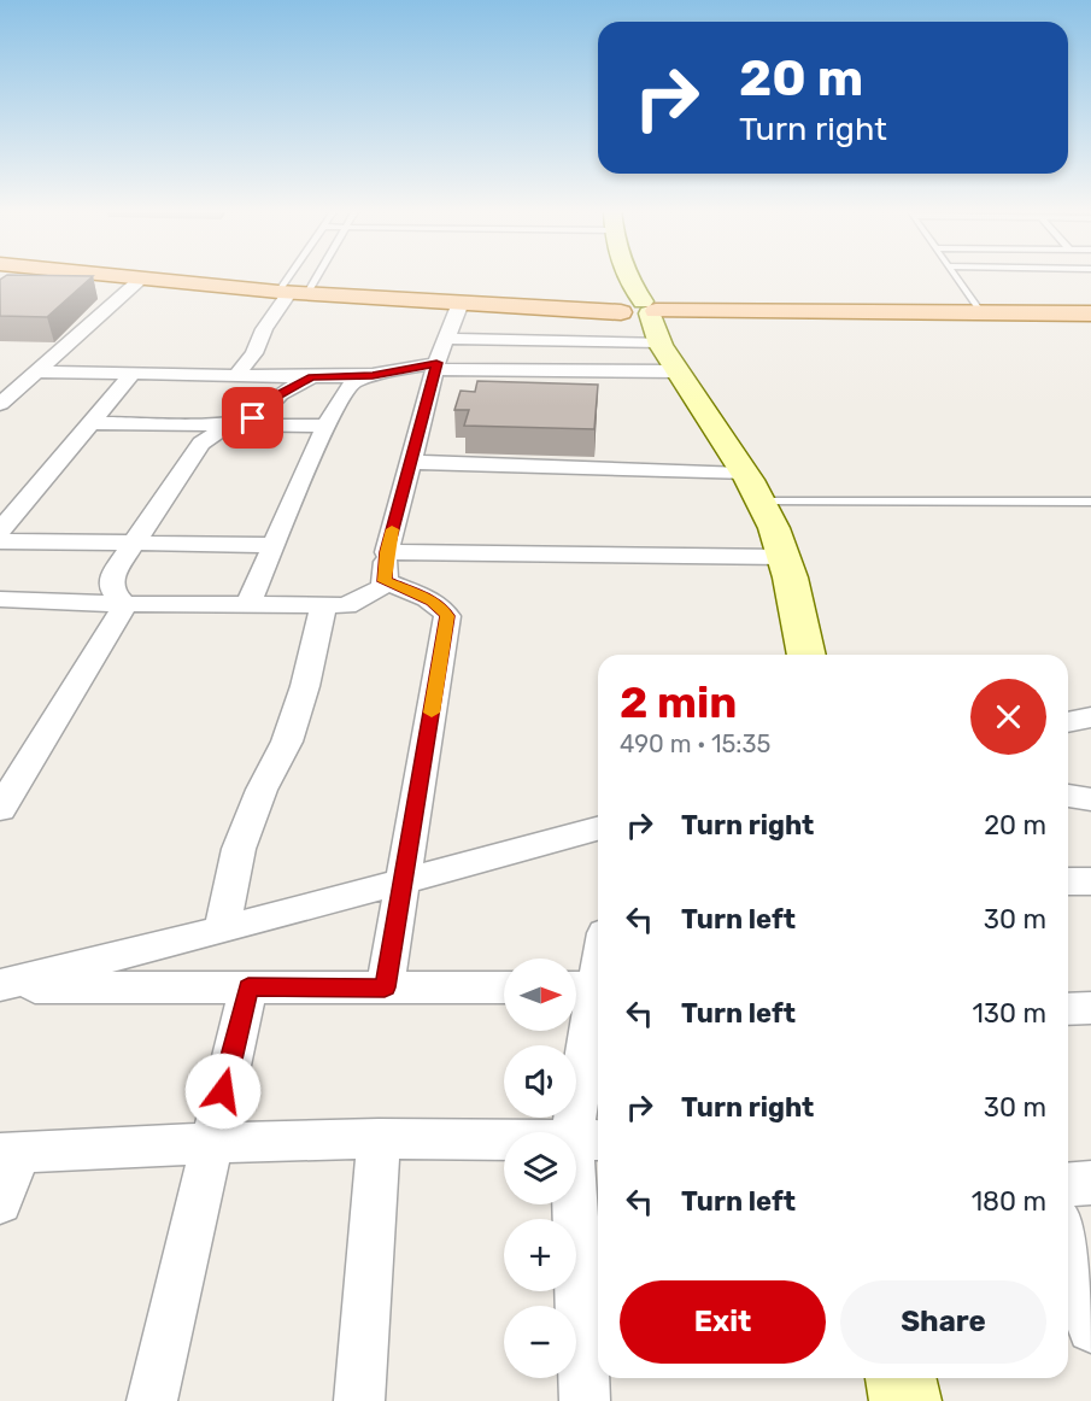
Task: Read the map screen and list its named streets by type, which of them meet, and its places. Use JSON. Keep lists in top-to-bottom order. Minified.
{"north":"right","page":{"turn":["20 m","Turn right"],"heading":["2 min","490 m · 15:35"],"list":[{"name":"Turn right","value":"20 m"},{"name":"Turn left","value":"30 m"},{"name":"Turn left","value":"130 m"},{"name":"Turn right","value":"30 m"},{"name":"Turn left","value":"180 m"}],"map_buttons":["+","−"],"buttons":["Exit","Share"]}}
